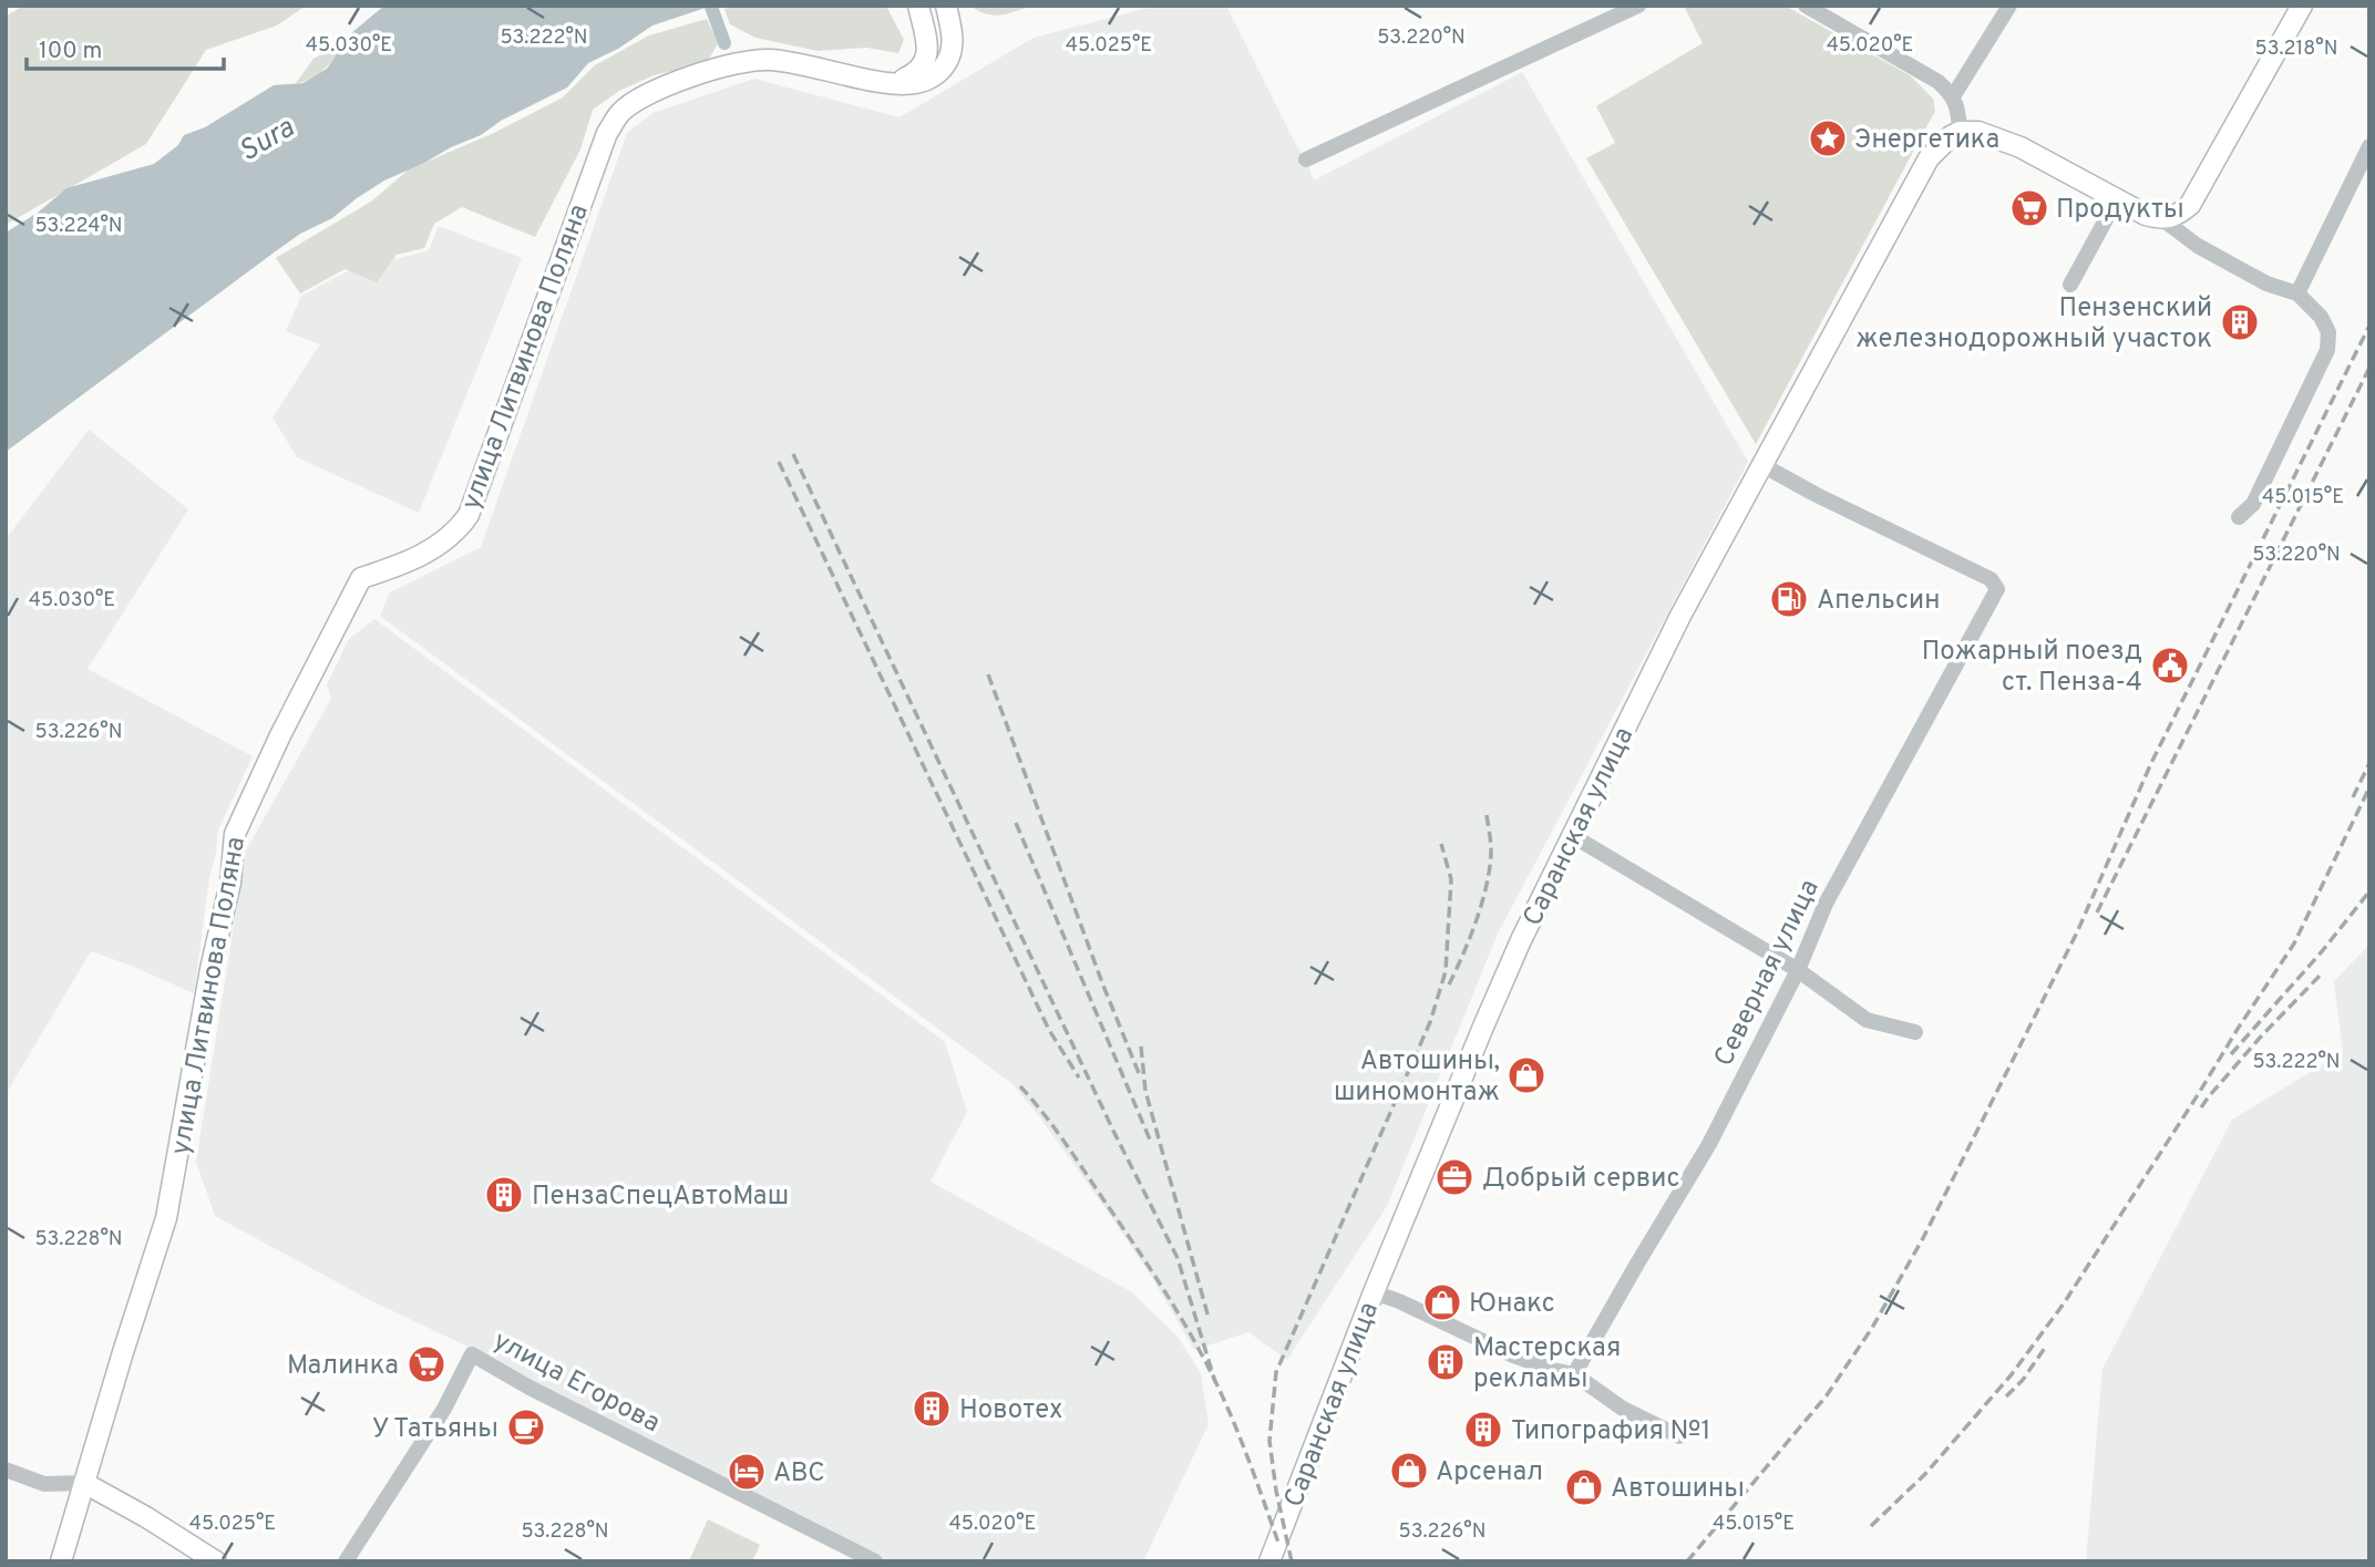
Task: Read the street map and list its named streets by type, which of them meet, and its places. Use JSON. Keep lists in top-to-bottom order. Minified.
{"streets":{"main road":["улица Литвинова Поляна","Саранская улица"],"street":["Северная улица","улица Егорова"]},"crossings":[["Саранская улица","Северная улица"]],"water":["Sura"],"places":{"place":["Энергетика"],"supermarket":["Продукты","Малинка"],"building":["Пензенский железнодорожный участок","ПензаСпецАвтоМаш","Мастерская рекламы","Новотех","Типография №1"],"fuel station":["Апельсин"],"public building":["Пожарный поезд ст. Пенза-4"],"shop":["Автошины, шиномонтаж","Юнакс","Арсенал","Автошины"],"office":["Добрый сервис"],"cafe":["У Татьяны"],"hotel":["ABC"]},"scale_bar":"100 m","coordinates":["53.222°N","53.220°N","45.030°E","45.025°E","45.020°E","53.218°N","53.224°N","45.015°E","53.226°N","53.228°N"]}
